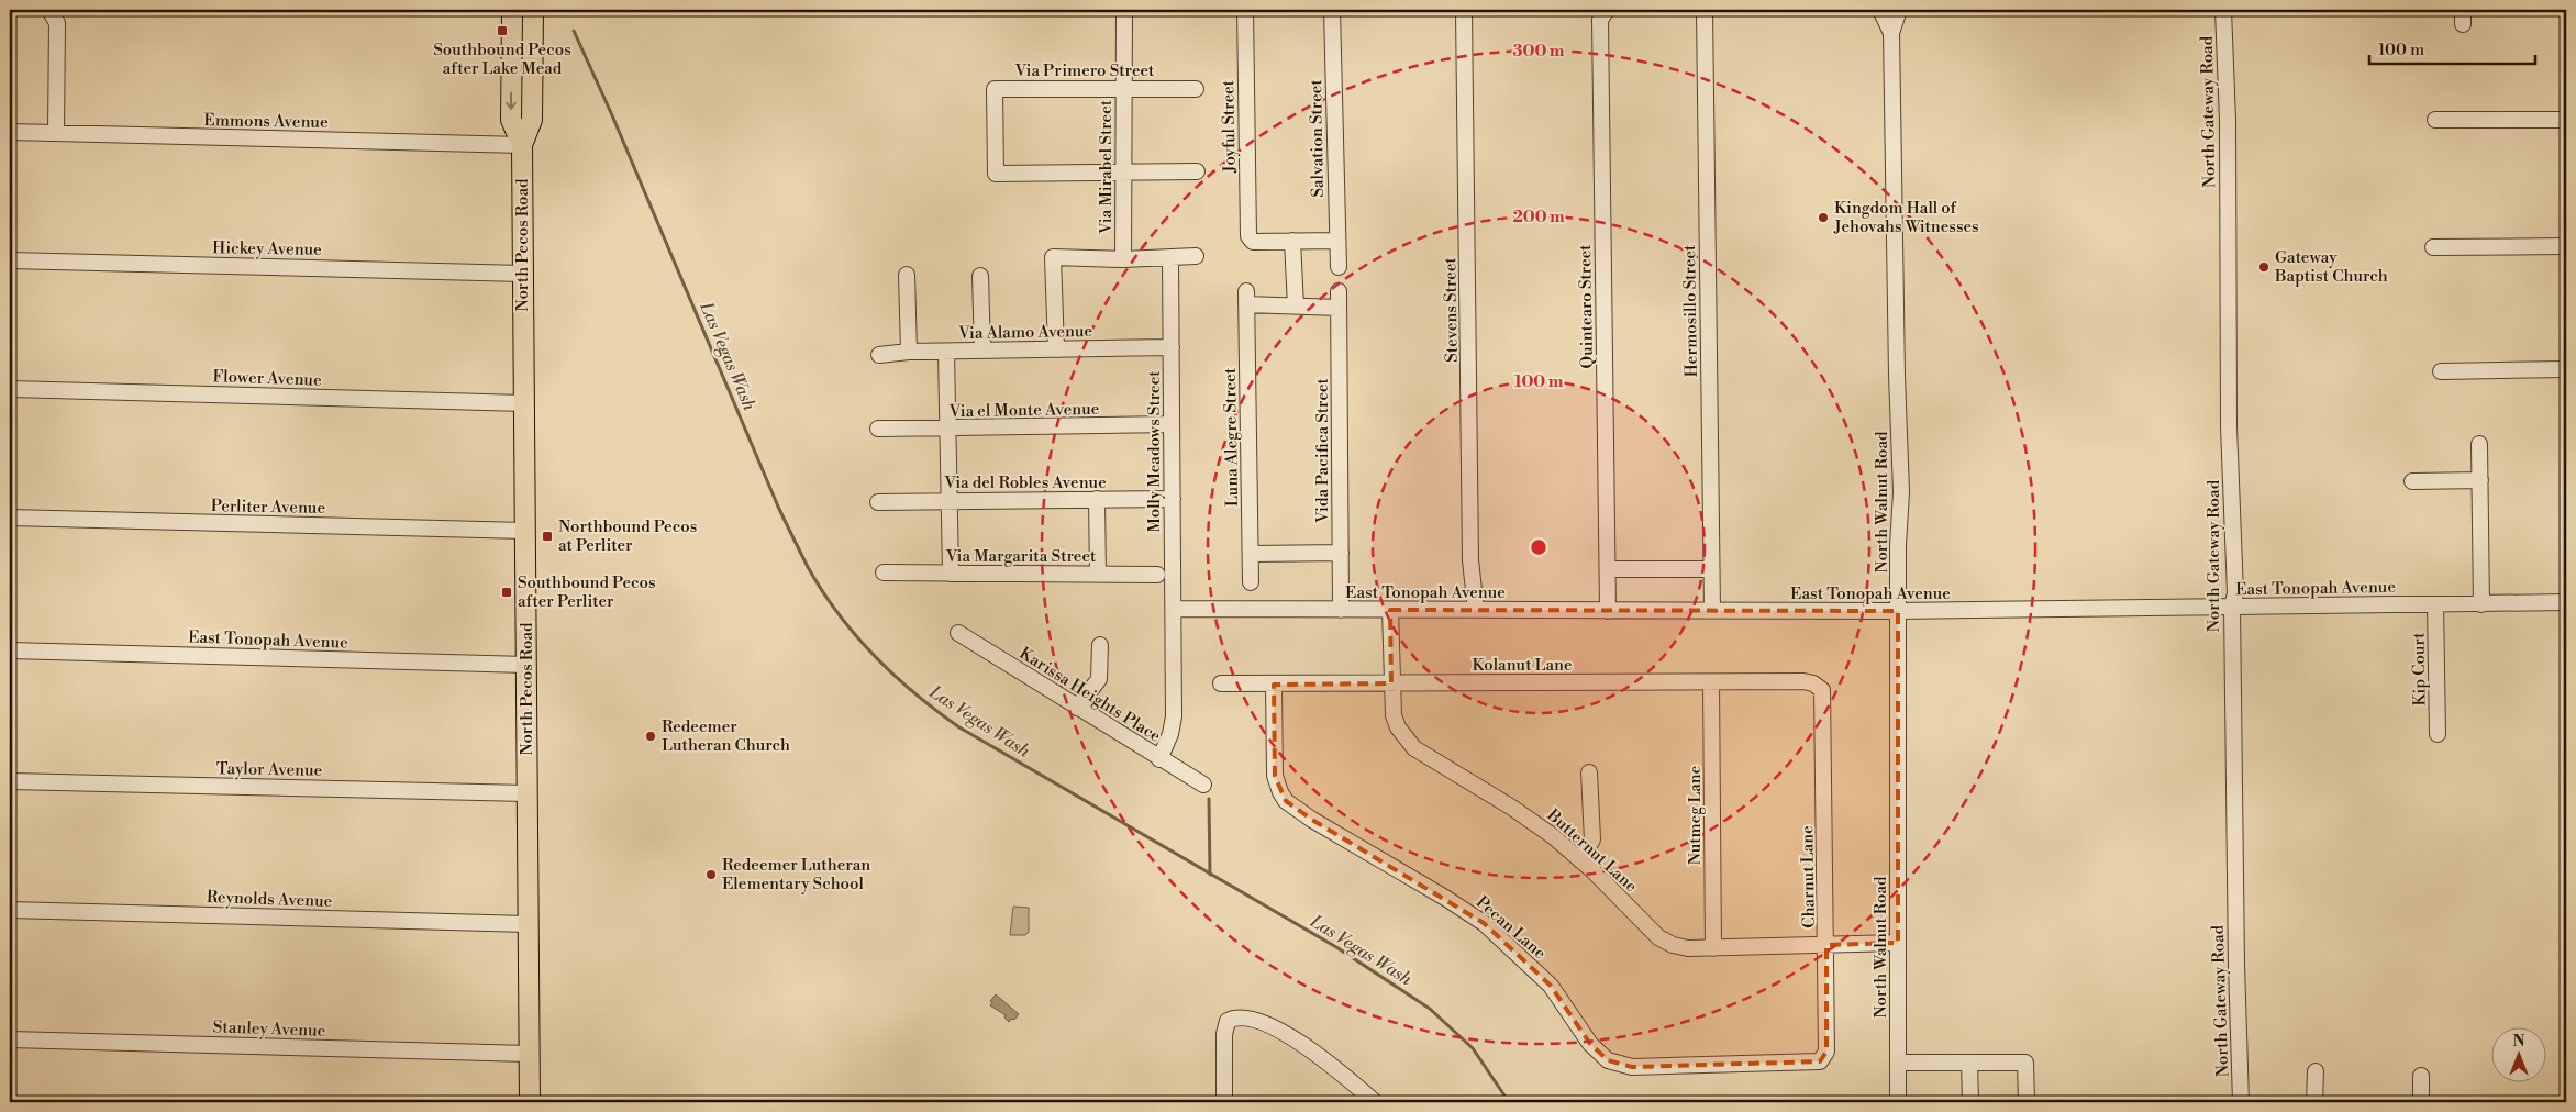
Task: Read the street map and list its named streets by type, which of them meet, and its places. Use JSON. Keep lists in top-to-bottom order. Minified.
{"streets":{"main road":["North Pecos Road"],"street":["Via Primero Street","North Gateway Road","Emmons Avenue","Joyful Street","Salvation Street","Via Mirabel Street","Hickey Avenue","Quintearo Street","Stevens Street","Hermosillo Street","Via Alamo Avenue","Flower Avenue","Via el Monte Avenue","Luna Alegre Street","Vida Pacifica Street","Molly Meadows Street","Via del Robles Avenue","North Walnut Road","Perliter Avenue","Via Margarita Street","East Tonopah Avenue","Kolanut Lane","Kip Court","Karissa Heights Place","Taylor Avenue","Nutmeg Lane","Butternut Lane","Charnut Lane","Reynolds Avenue","Pecan Lane","Stanley Avenue"]},"crossings":[["Via Primero Street","Via Mirabel Street"],["North Gateway Road","East Tonopah Avenue"],["Emmons Avenue","North Pecos Road"],["North Pecos Road","Hickey Avenue"],["North Pecos Road","Flower Avenue"],["North Pecos Road","Perliter Avenue"],["North Pecos Road","East Tonopah Avenue"],["North Pecos Road","Taylor Avenue"],["North Pecos Road","Reynolds Avenue"],["North Pecos Road","Stanley Avenue"],["Quintearo Street","East Tonopah Avenue"],["Stevens Street","East Tonopah Avenue"],["Hermosillo Street","East Tonopah Avenue"],["Via Alamo Avenue","Molly Meadows Street"],["Via el Monte Avenue","Molly Meadows Street"],["Vida Pacifica Street","East Tonopah Avenue"],["Molly Meadows Street","Via del Robles Avenue"],["Molly Meadows Street","East Tonopah Avenue"],["Molly Meadows Street","Karissa Heights Place"],["North Walnut Road","East Tonopah Avenue"],["North Walnut Road","Butternut Lane"],["East Tonopah Avenue","Kip Court"],["East Tonopah Avenue","Butternut Lane"],["Kolanut Lane","Nutmeg Lane"],["Kolanut Lane","Butternut Lane"],["Kolanut Lane","Charnut Lane"],["Kolanut Lane","Pecan Lane"],["Nutmeg Lane","Butternut Lane"],["Butternut Lane","Charnut Lane"],["Charnut Lane","Pecan Lane"]],"water":["Las Vegas Wash"],"places":{"transit":["Southbound Pecos after Lake Mead","Northbound Pecos at Perliter","Southbound Pecos after Perliter"],"other":["Kingdom Hall of Jehovahs Witnesses","Gateway Baptist Church","Redeemer Lutheran Church","Redeemer Lutheran Elementary School"]},"scale_bar":"100 m","north":"top","rings":["300 m","200 m","100 m"]}
